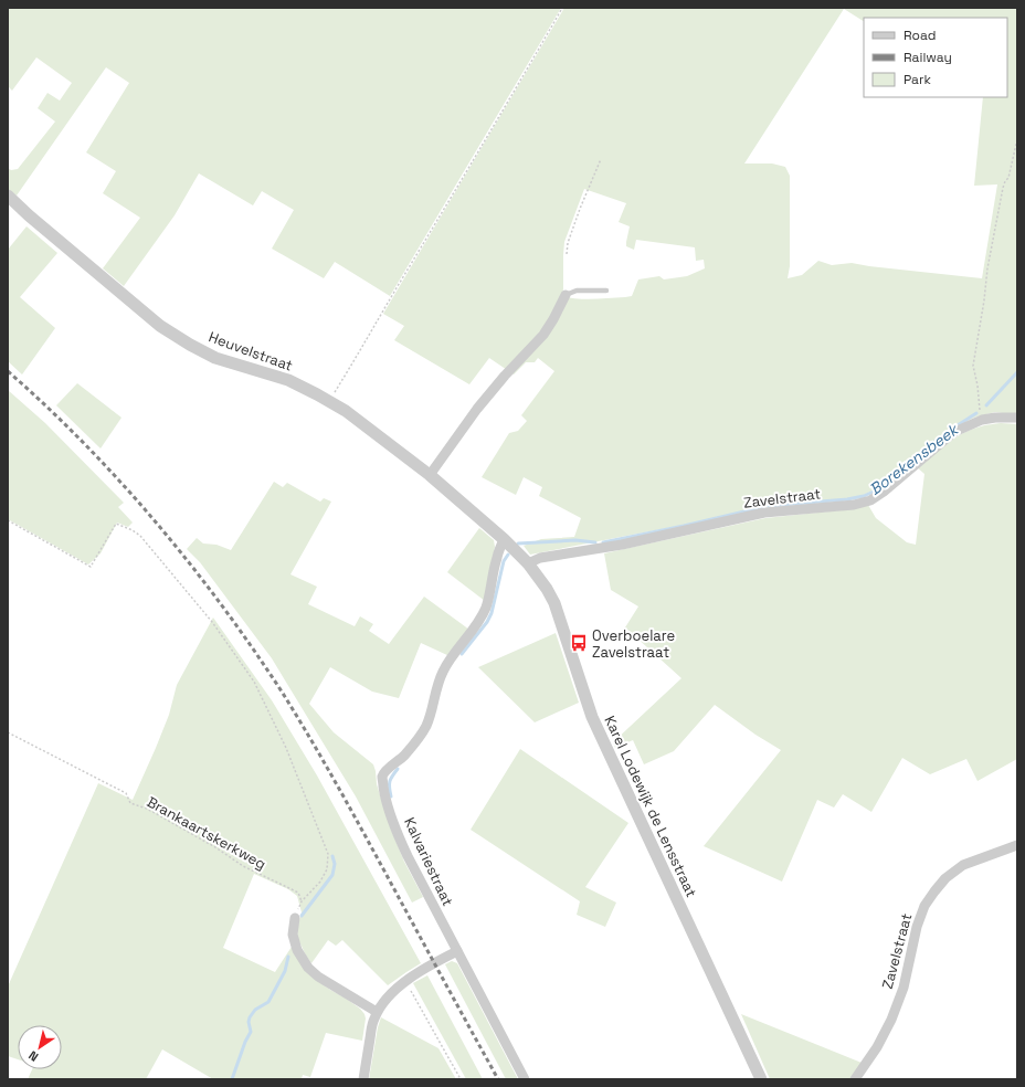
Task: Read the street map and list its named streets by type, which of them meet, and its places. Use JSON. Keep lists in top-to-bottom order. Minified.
{"streets":{"street":["Heuvelstraat","Zavelstraat","Karel Lodewijk de Lensstraat","Kalvariestraat"],"path":["Brankaartskerkweg"]},"crossings":[["Heuvelstraat","Karel Lodewijk de Lensstraat"],["Heuvelstraat","Kalvariestraat"],["Zavelstraat","Karel Lodewijk de Lensstraat"]],"water":["Borekensbeek"],"places":{"bus stop":["Overboelare Zavelstraat"]},"legend":["Road","Railway","Park"],"north":"bottom left"}
